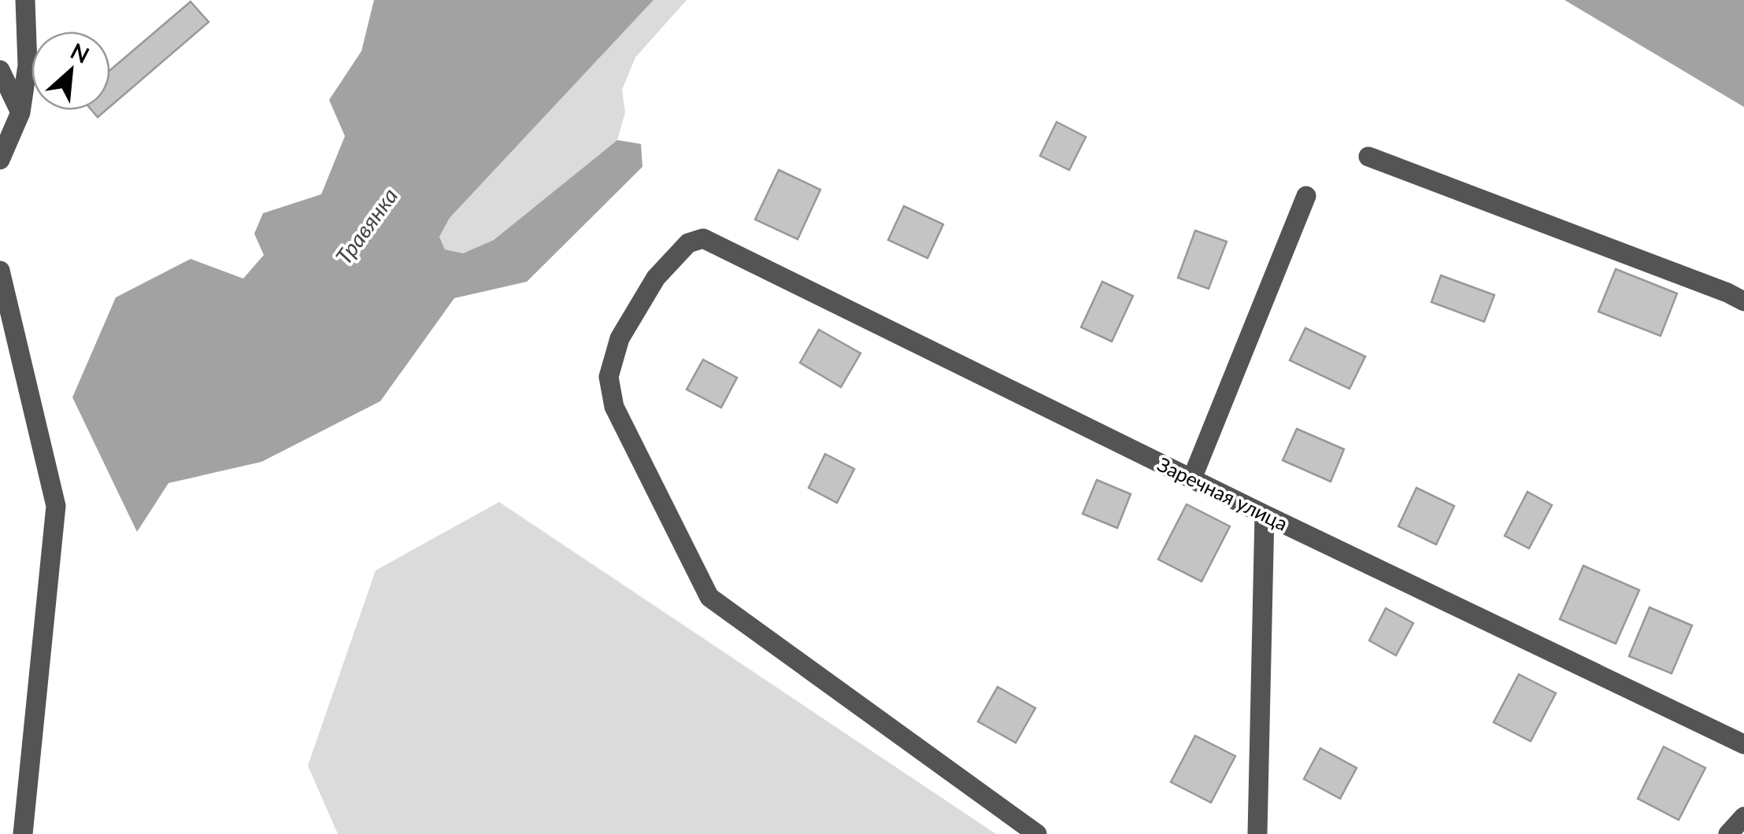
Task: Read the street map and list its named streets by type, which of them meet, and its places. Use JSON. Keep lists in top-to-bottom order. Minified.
{"streets":{"street":["Заречная улица"]},"water":["Травянка"],"north":"top right"}
